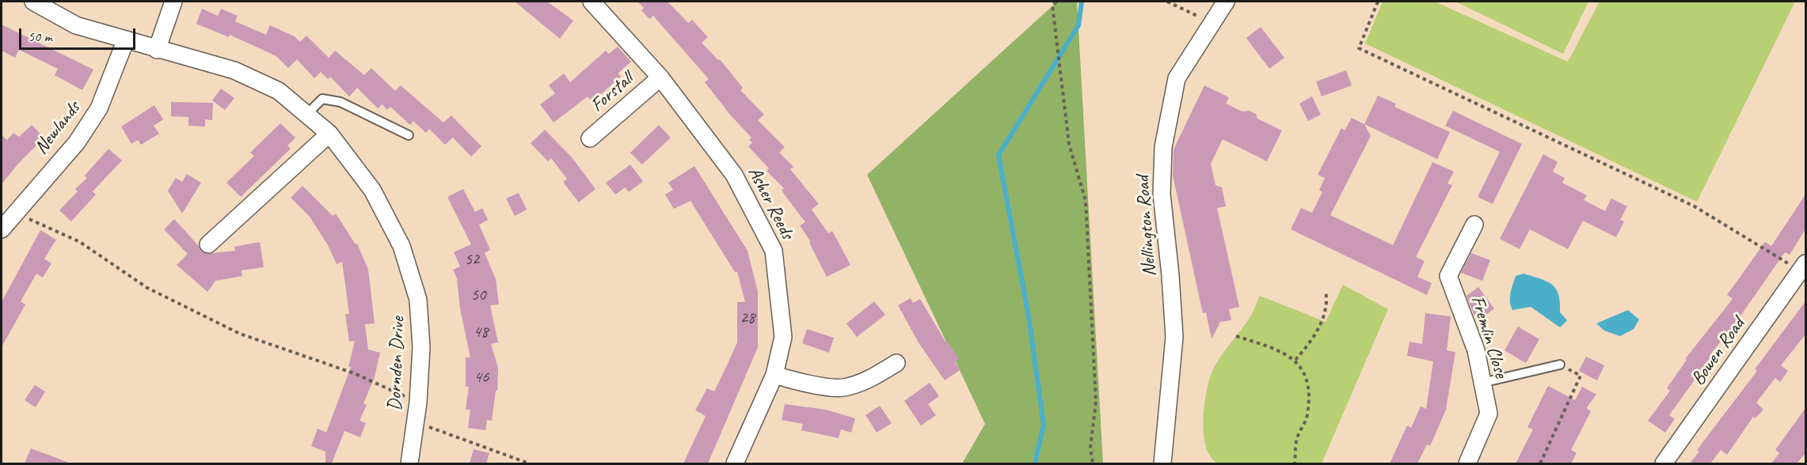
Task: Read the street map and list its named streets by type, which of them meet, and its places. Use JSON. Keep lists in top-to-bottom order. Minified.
{"streets":{"street":["Forstall","Newlands","Asher Reeds","Nellington Road","Fremlin Close","Bowen Road","Dornden Drive"]},"crossings":[["Forstall","Asher Reeds"],["Newlands","Dornden Drive"]],"house_numbers":["52","50","28","48","46"],"scale_bar":"50 m"}
